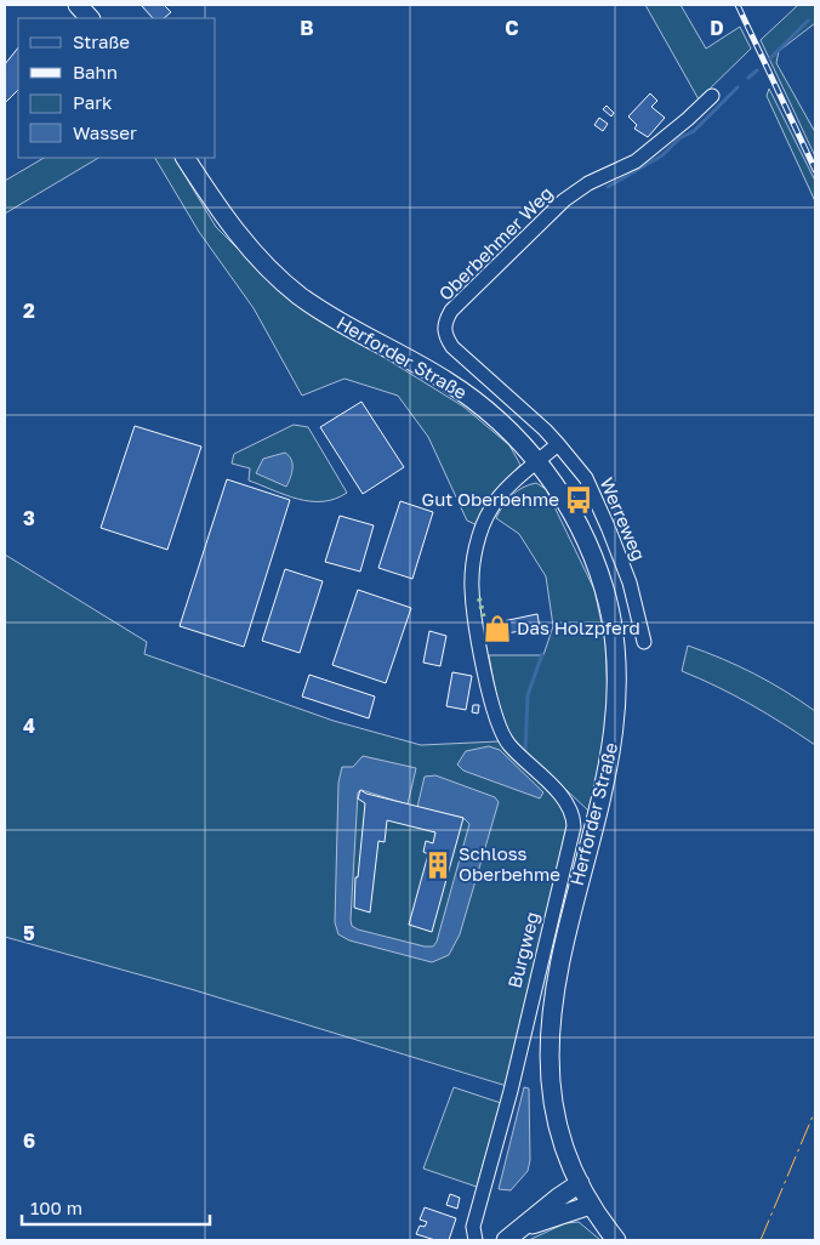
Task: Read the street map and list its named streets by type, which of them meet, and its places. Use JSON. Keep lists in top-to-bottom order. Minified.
{"streets":{"main road":["Herforder Straße"],"street":["Oberbehmer Weg","Werreweg","Burgweg"]},"crossings":[["Oberbehmer Weg","Werreweg"],["Herforder Straße","Burgweg"]],"places":{"bus stop":["Gut Oberbehme"],"shop":["Das Holzpferd"],"building":["Schloss Oberbehme"]},"legend":["Straße","Bahn","Park","Wasser"],"scale_bar":"100 m","grid":{"columns":["B","C","D"],"rows":["2","3","4","5","6"]}}
